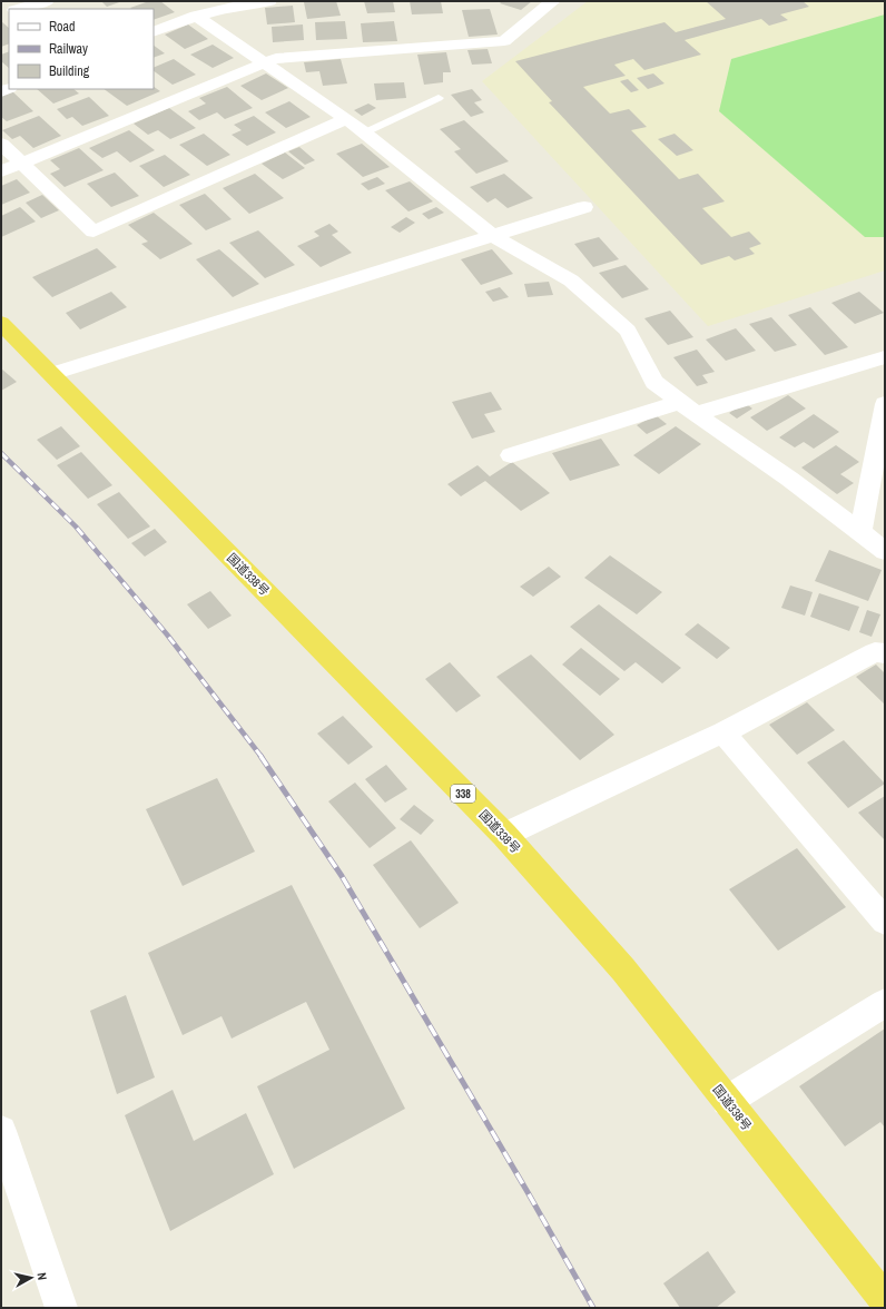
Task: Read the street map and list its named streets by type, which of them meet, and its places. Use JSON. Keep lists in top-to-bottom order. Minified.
{"streets":{"highway":["国道338号","338"]},"legend":["Road","Railway","Building"],"north":"right"}
